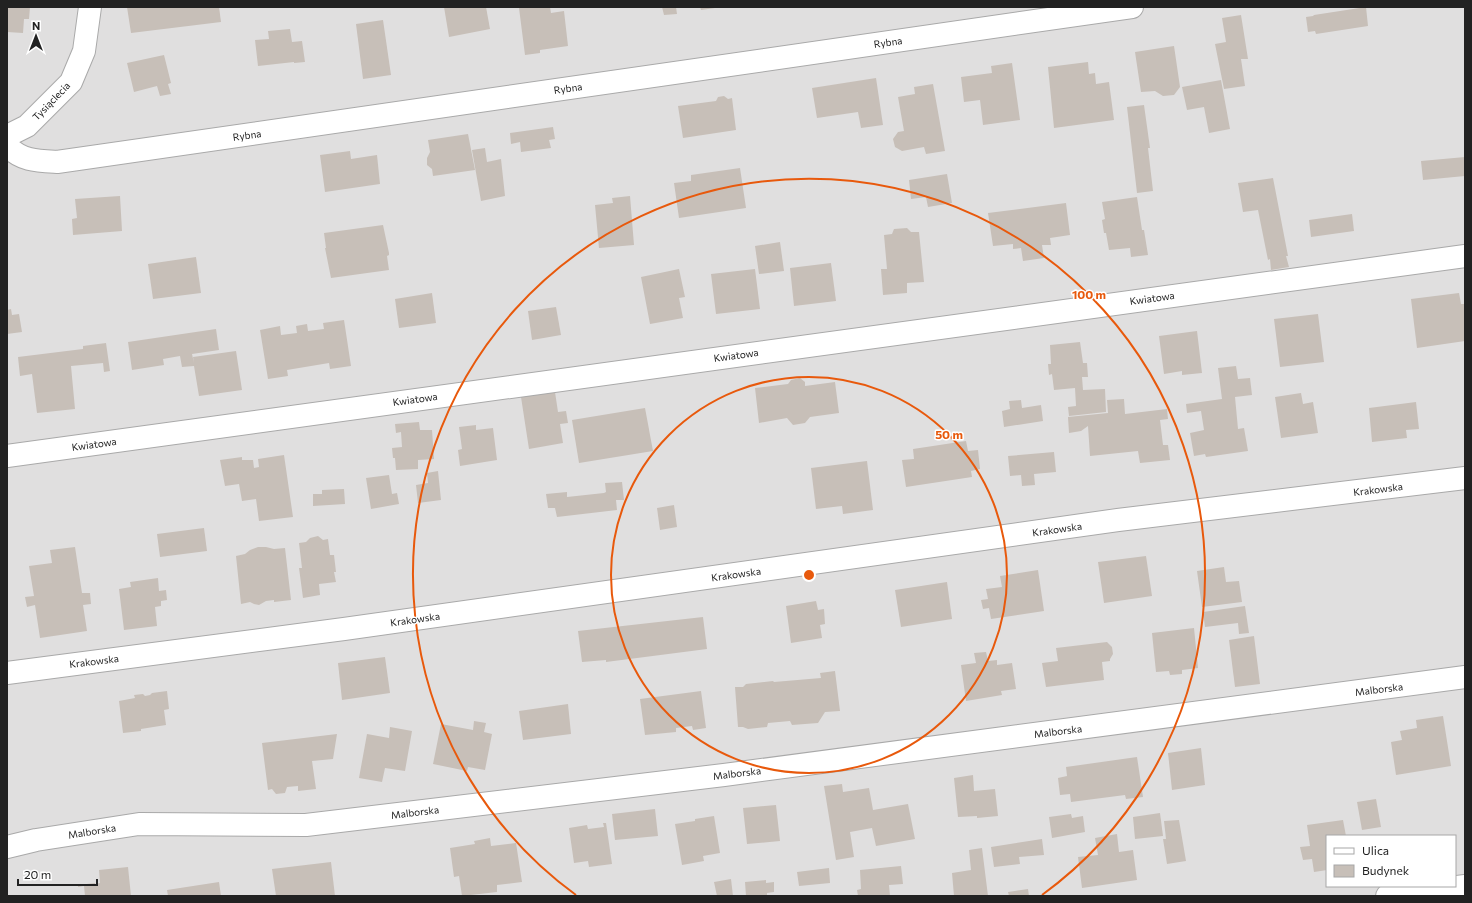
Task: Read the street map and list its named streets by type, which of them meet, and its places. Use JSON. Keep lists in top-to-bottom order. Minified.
{"streets":{"street":["Rybna","Tysiąclecia","Kwiatowa","Krakowska","Malborska"]},"legend":["Ulica","Budynek"],"scale_bar":"20 m","north":"top","rings":["100 m","50 m"]}
